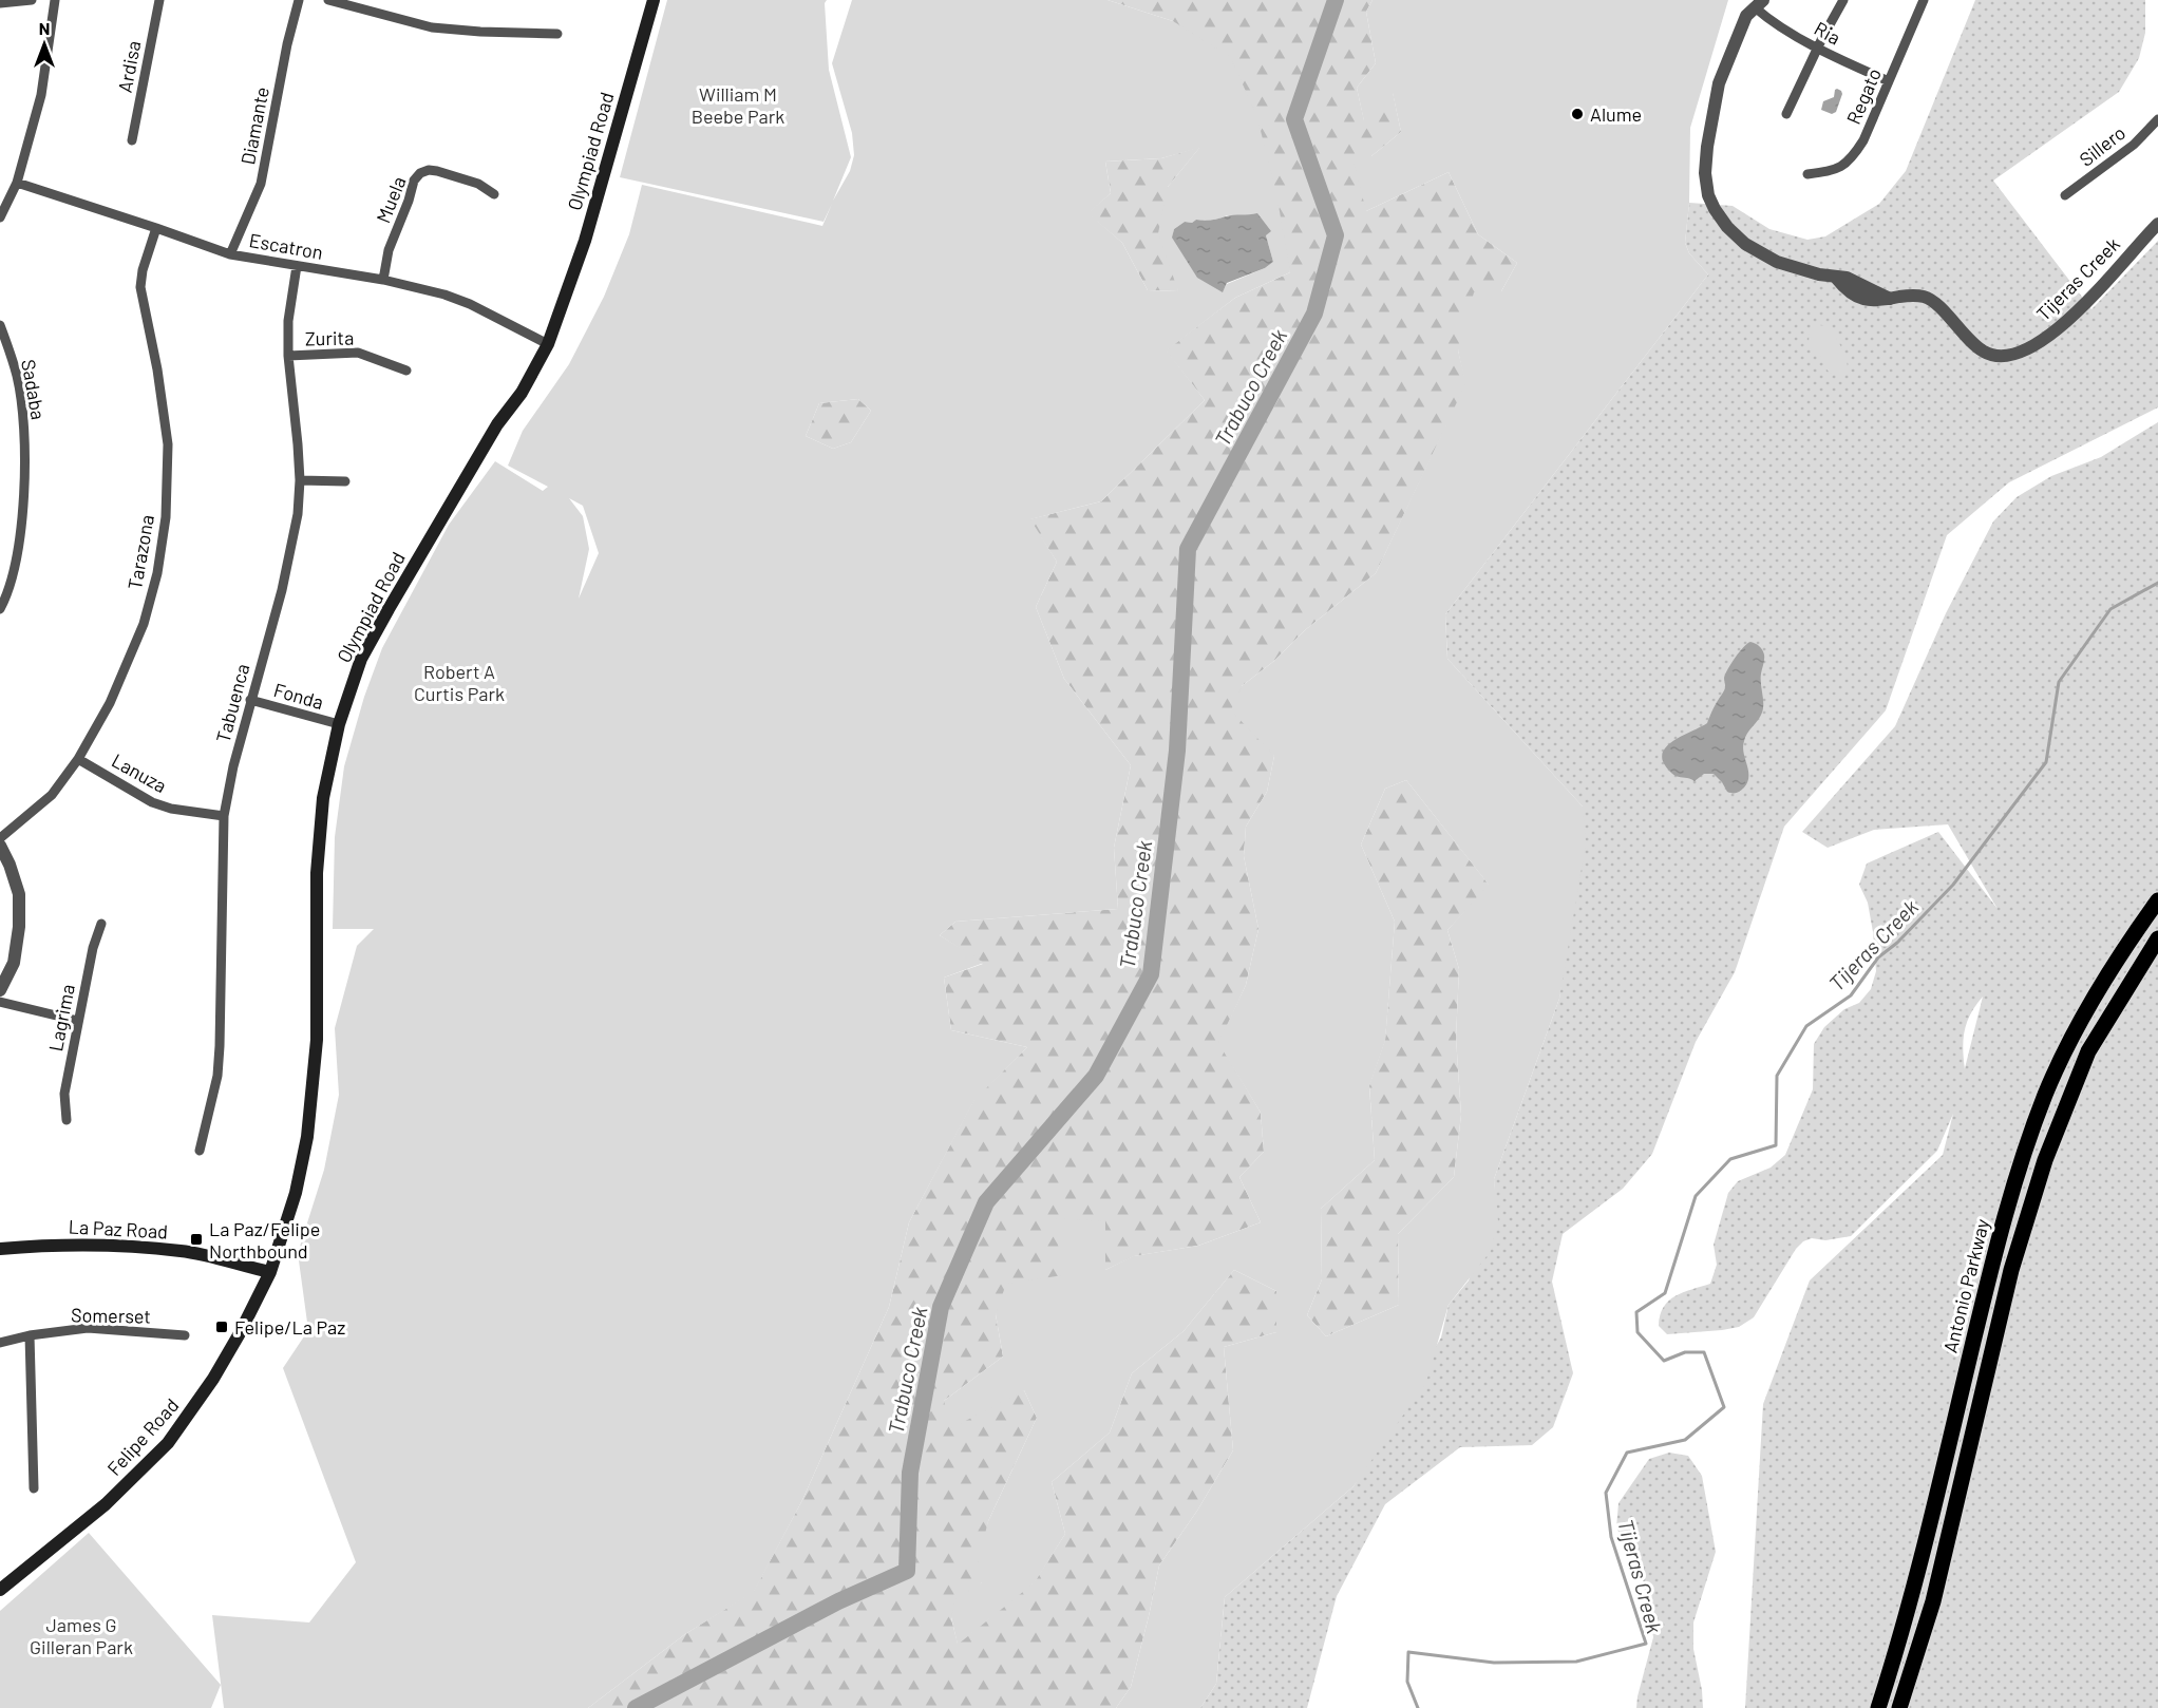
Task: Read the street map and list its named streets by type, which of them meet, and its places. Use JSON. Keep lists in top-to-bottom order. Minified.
{"streets":{"main road":["Olympiad Road","La Paz Road","Antonio Parkway","Felipe Road"],"street":["Ria","Ardisa","Regato","Diamante","Sillero","Muela","Escatron","Tijeras Creek","Zurita","Sadaba","Tarazona","Fonda","Tabuenca","Lanuza","Lagrima","Somerset"]},"crossings":[["Ria","Regato"],["Ria","Tijeras Creek"],["Diamante","Escatron"],["Olympiad Road","Escatron"],["Olympiad Road","Fonda"],["Olympiad Road","La Paz Road"],["Olympiad Road","Felipe Road"],["Muela","Escatron"],["Escatron","Tarazona"],["Escatron","Tabuenca"],["Zurita","Tabuenca"],["Tarazona","Lanuza"],["Fonda","Tabuenca"],["Tabuenca","Lanuza"],["La Paz Road","Felipe Road"]],"water":["Trabuco Creek","Tijeras Creek"],"parks":["William M Beebe Park","Robert A Curtis Park","James G Gilleran Park"],"places":{"other":["Alume"],"transit":["La Paz/Felipe Northbound","Felipe/La Paz"]},"north":"top"}
